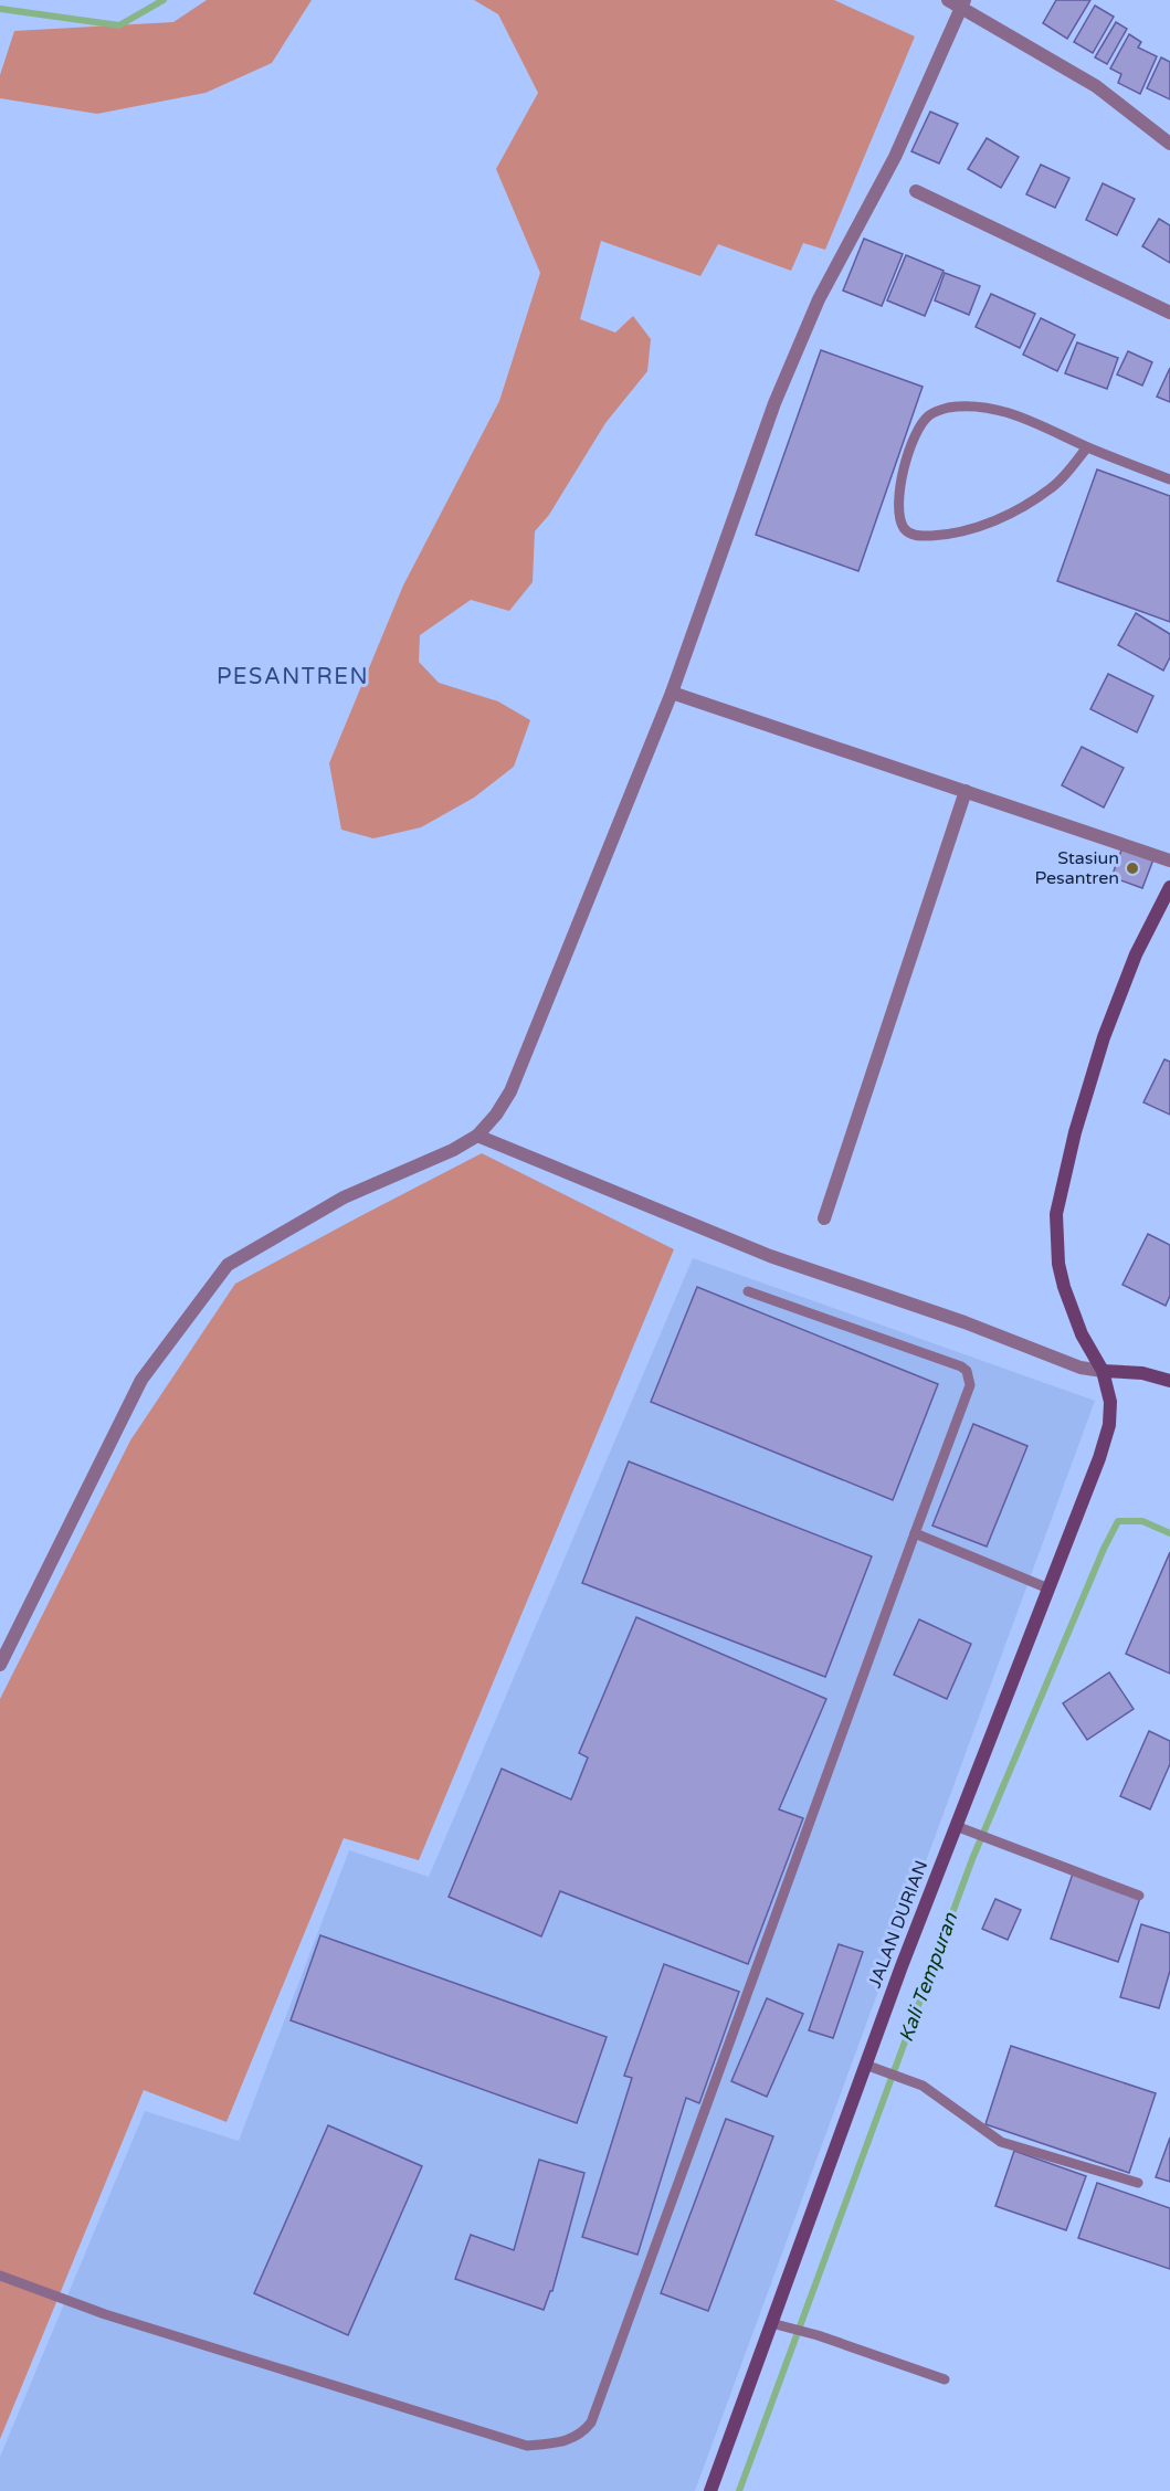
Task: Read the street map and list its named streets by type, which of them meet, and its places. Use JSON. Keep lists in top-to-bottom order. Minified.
{"streets":{"main road":["JALAN DURIAN"]},"districts":["PESANTREN"],"water":["Kali Tempuran"],"places":["Stasiun Pesantren"]}
